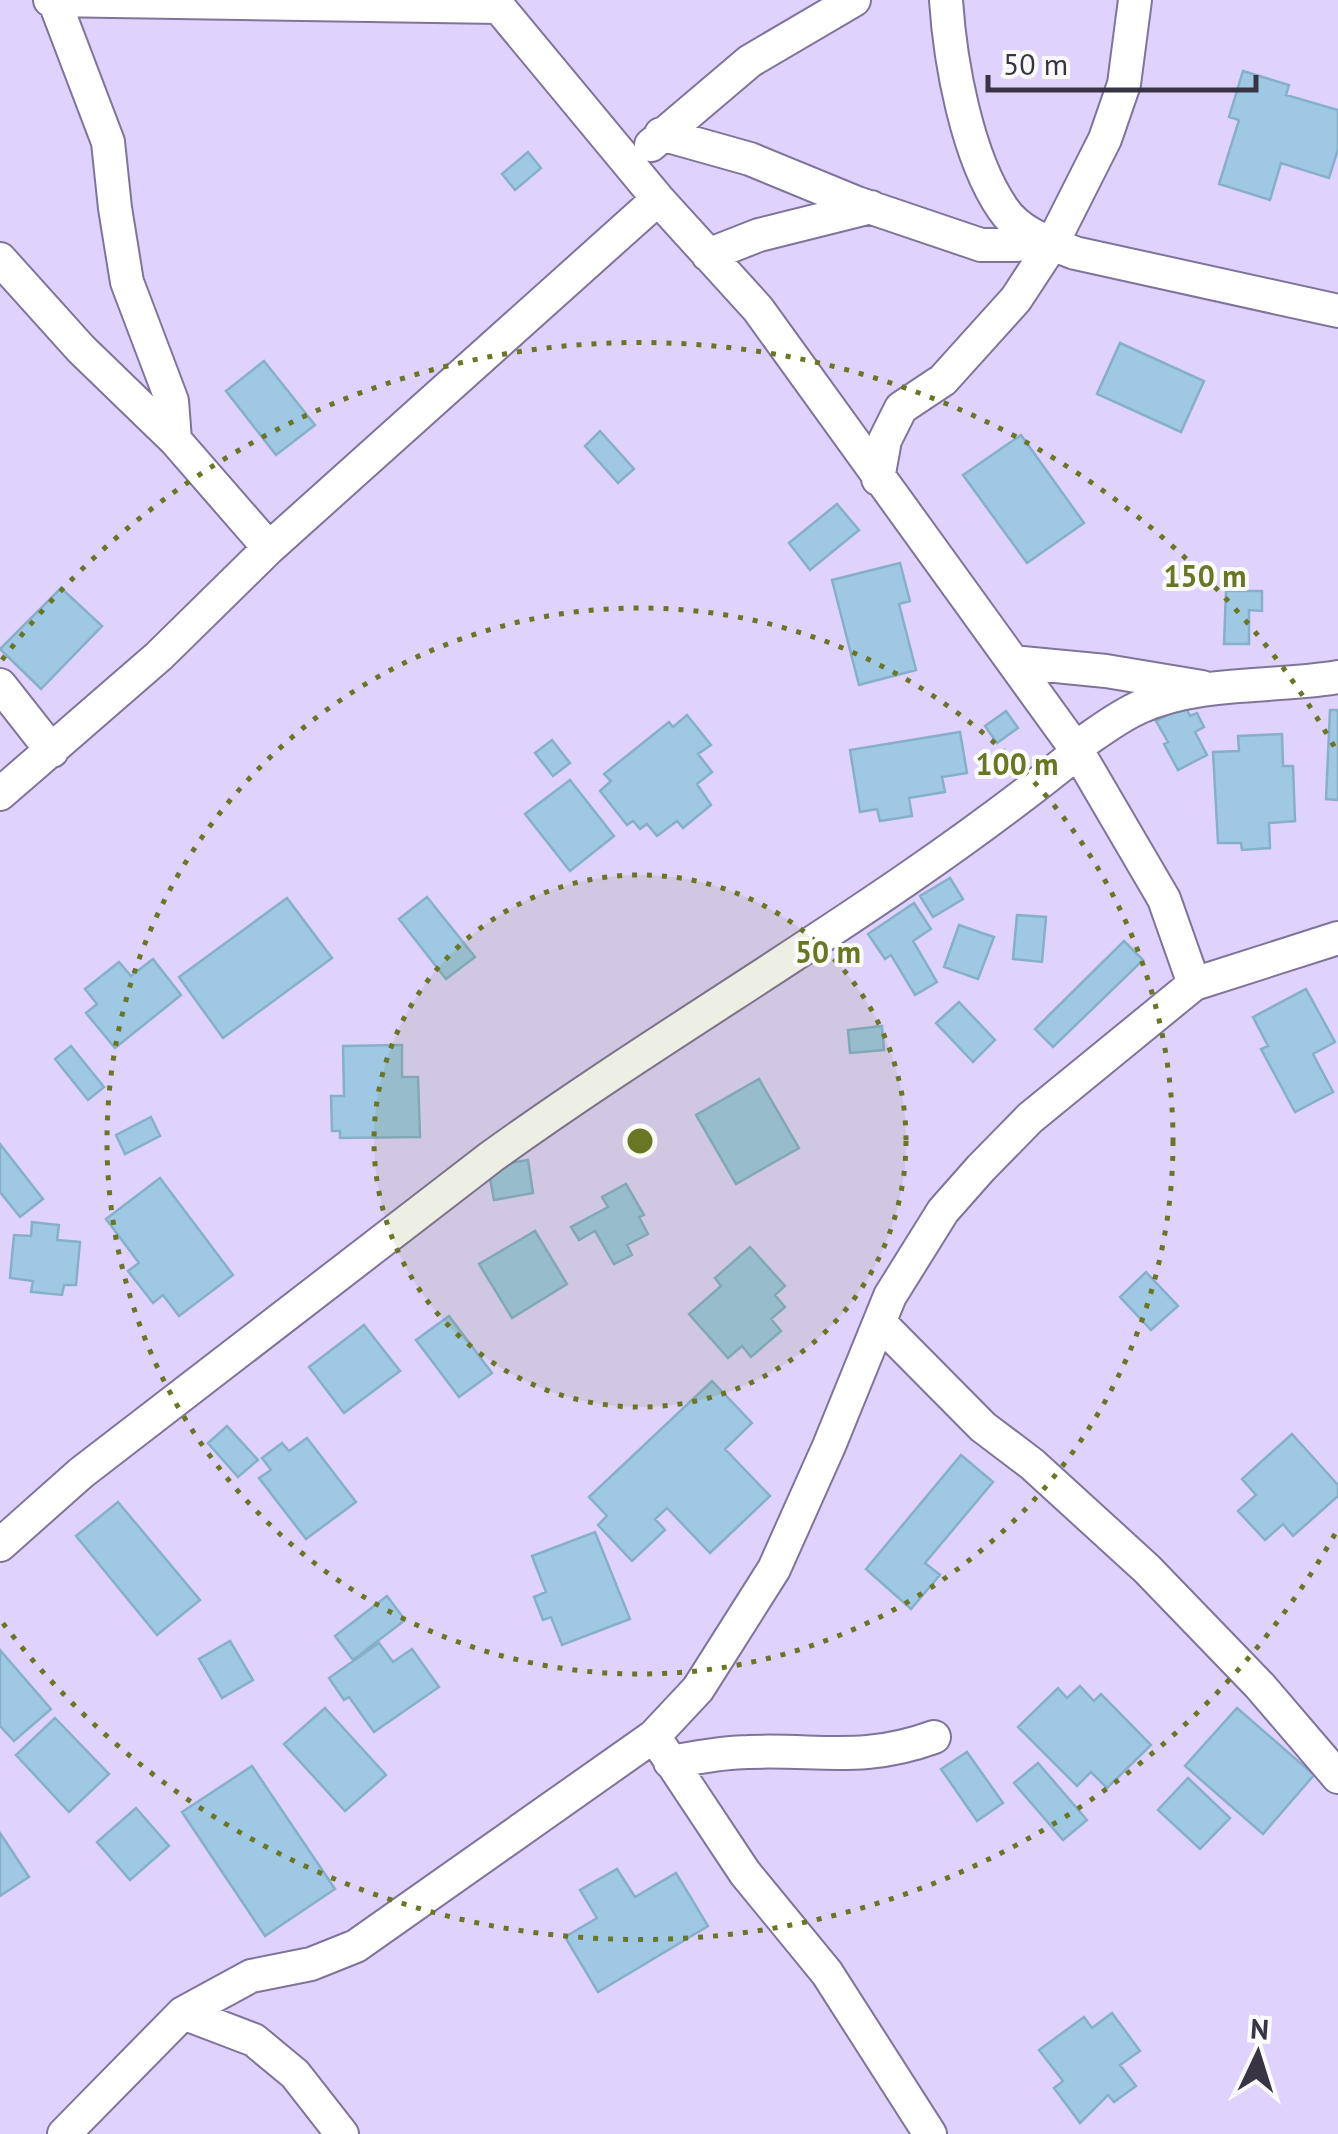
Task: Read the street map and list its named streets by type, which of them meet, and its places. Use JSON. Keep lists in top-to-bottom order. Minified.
{"scale_bar":"50 m","north":"top","rings":["150 m","100 m","50 m"]}
